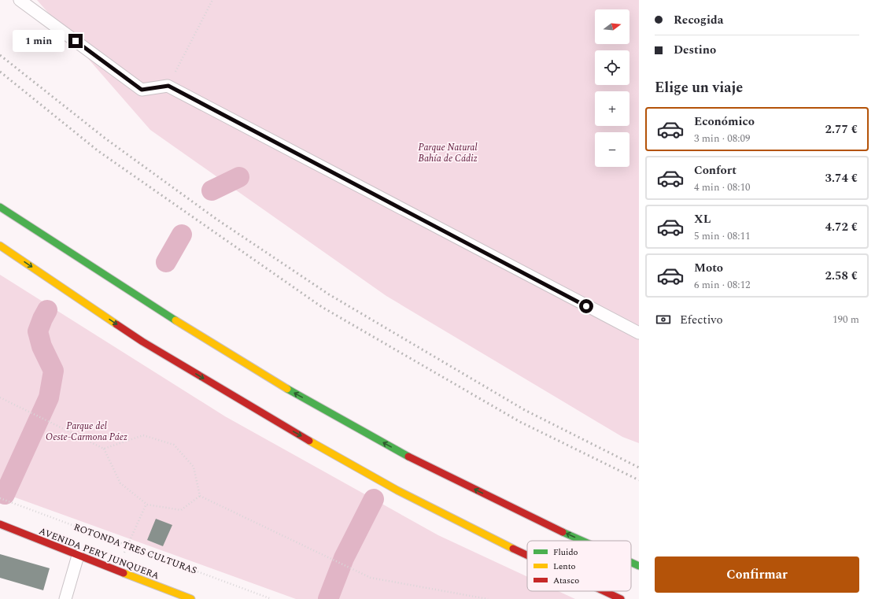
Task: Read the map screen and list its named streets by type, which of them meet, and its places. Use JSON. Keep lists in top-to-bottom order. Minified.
{"streets":{"main road":["AVENIDA PERY JUNQUERA"],"path":["ROTONDA TRES CULTURAS"]},"parks":["Parque Natural Bahía de Cádiz","Parque del Oeste-Carmona Páez"],"legend":["Fluido","Lento","Atasco"],"north":"right","page":{"banner":["Recogida","Destino"],"map_buttons":["+","−"],"bubble":"1 min","heading":"Elige un viaje","list":[{"name":"Económico","note":"3 min · 08:09","value":"2.77 €"},{"name":"Confort","note":"4 min · 08:10","value":"3.74 €"},{"name":"XL","note":"5 min · 08:11","value":"4.72 €"},{"name":"Moto","note":"6 min · 08:12","value":"2.58 €"}],"pay":["Efectivo","190 m"],"buttons":"Confirmar"}}
